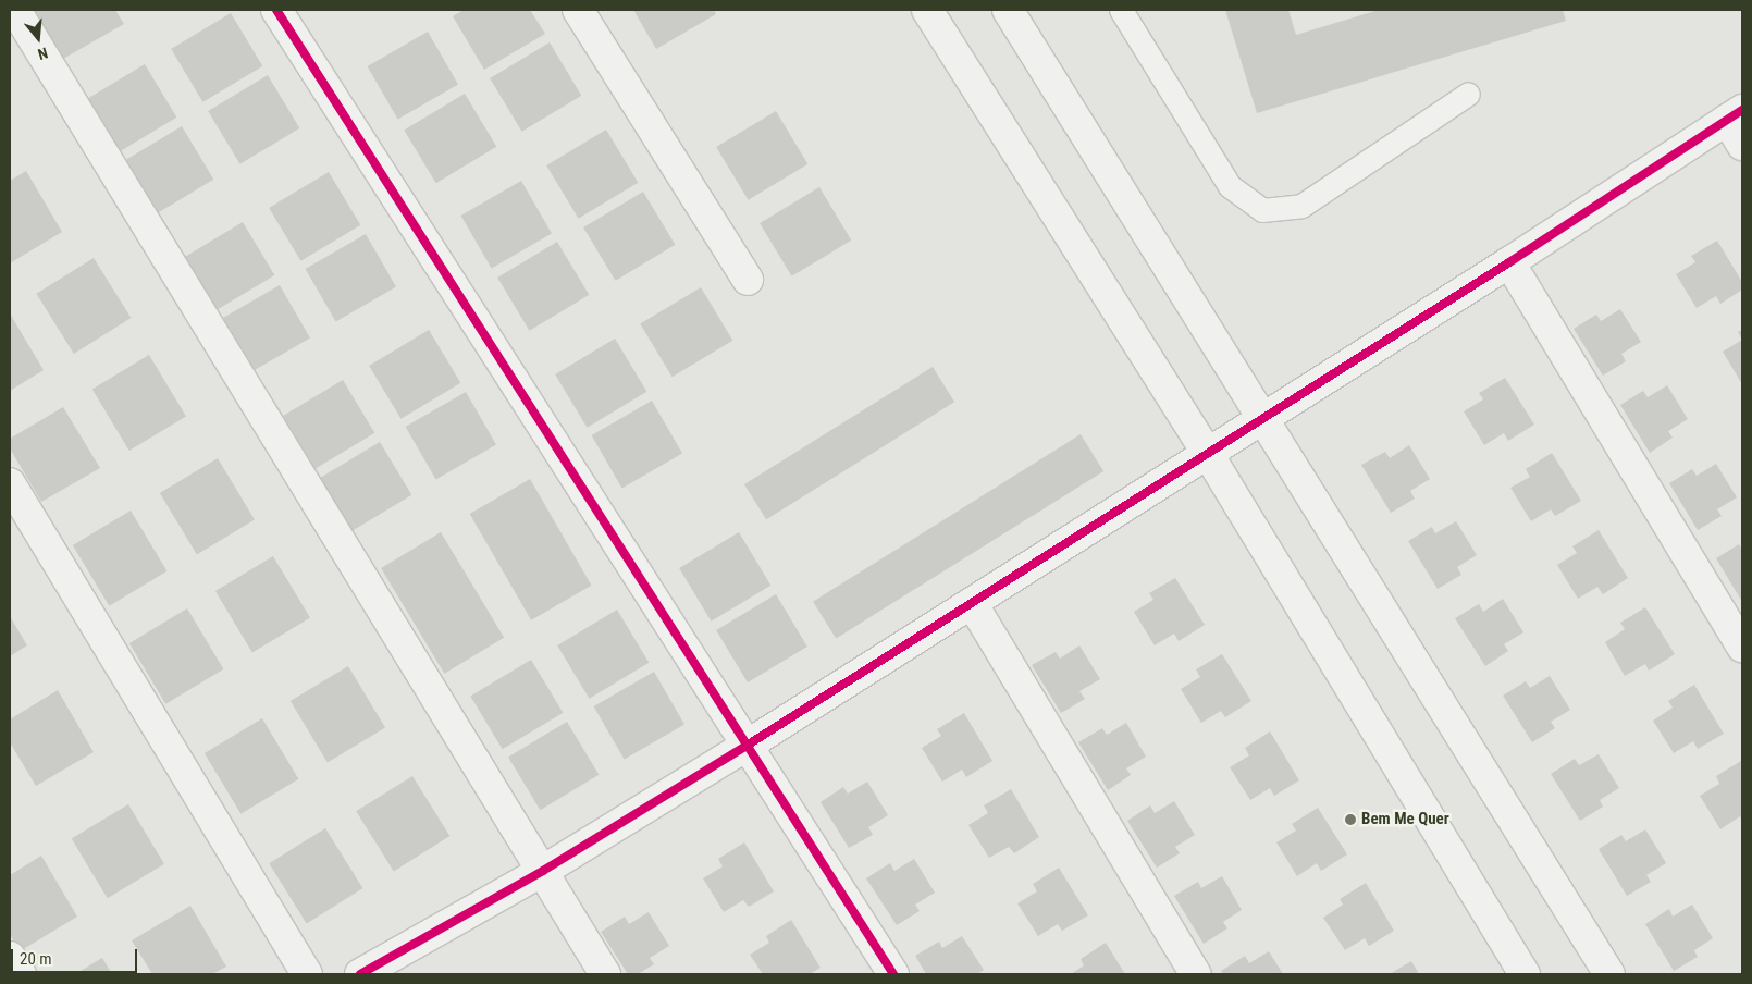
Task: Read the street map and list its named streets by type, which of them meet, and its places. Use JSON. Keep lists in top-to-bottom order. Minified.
{"places":["Bem Me Quer"],"scale_bar":"20 m","north":"bottom"}
